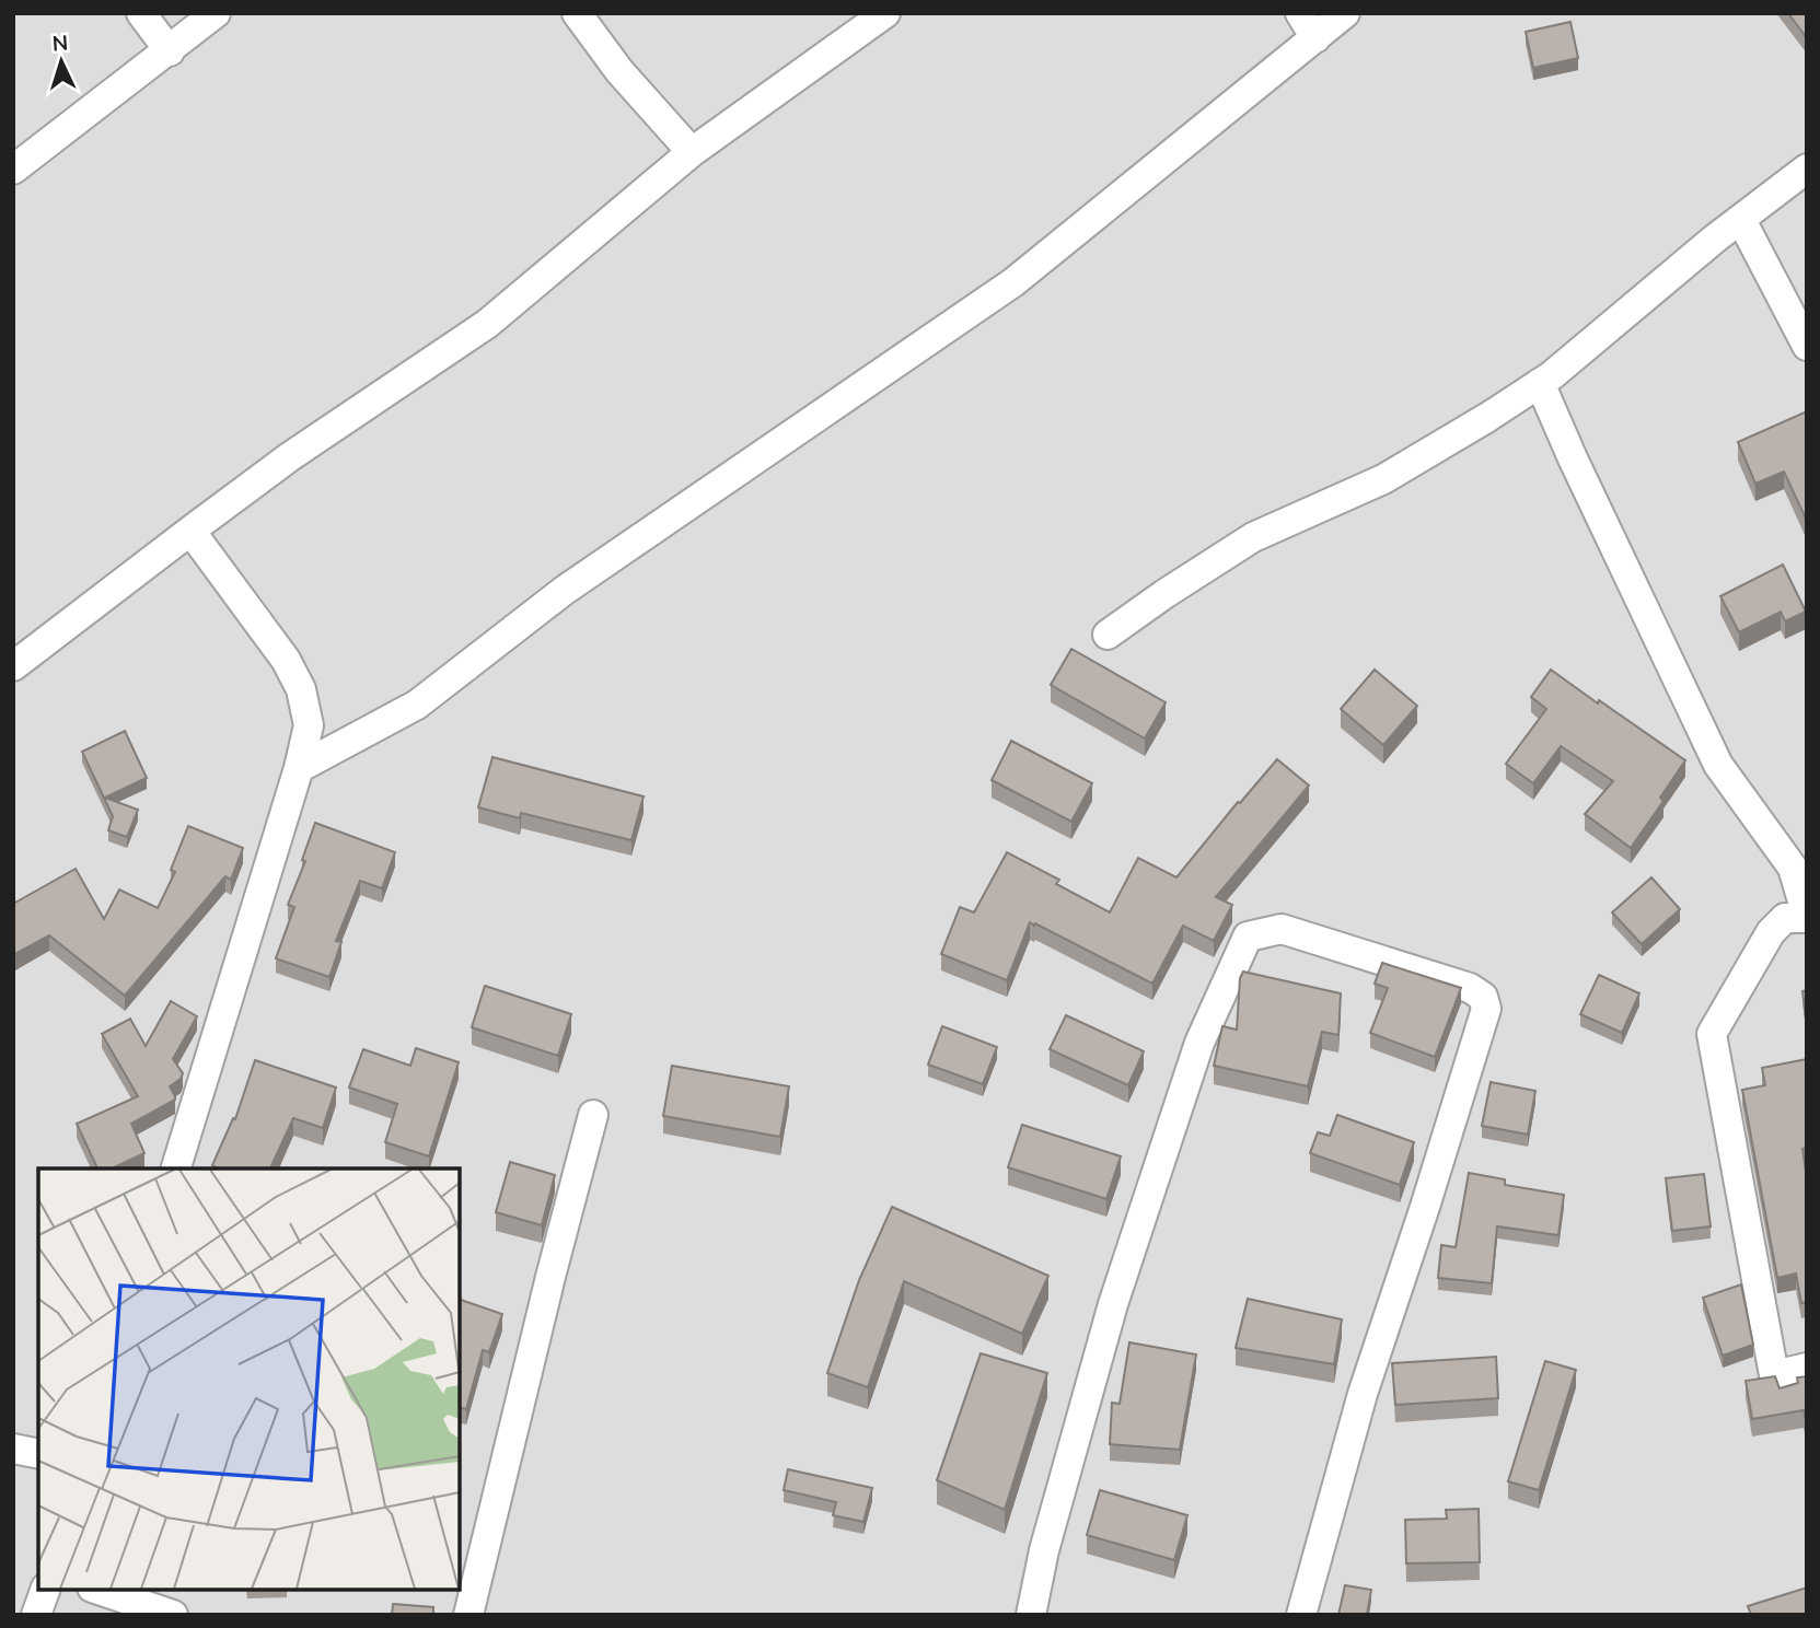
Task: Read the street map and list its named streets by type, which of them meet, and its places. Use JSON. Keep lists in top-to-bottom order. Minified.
{"north":"top"}
